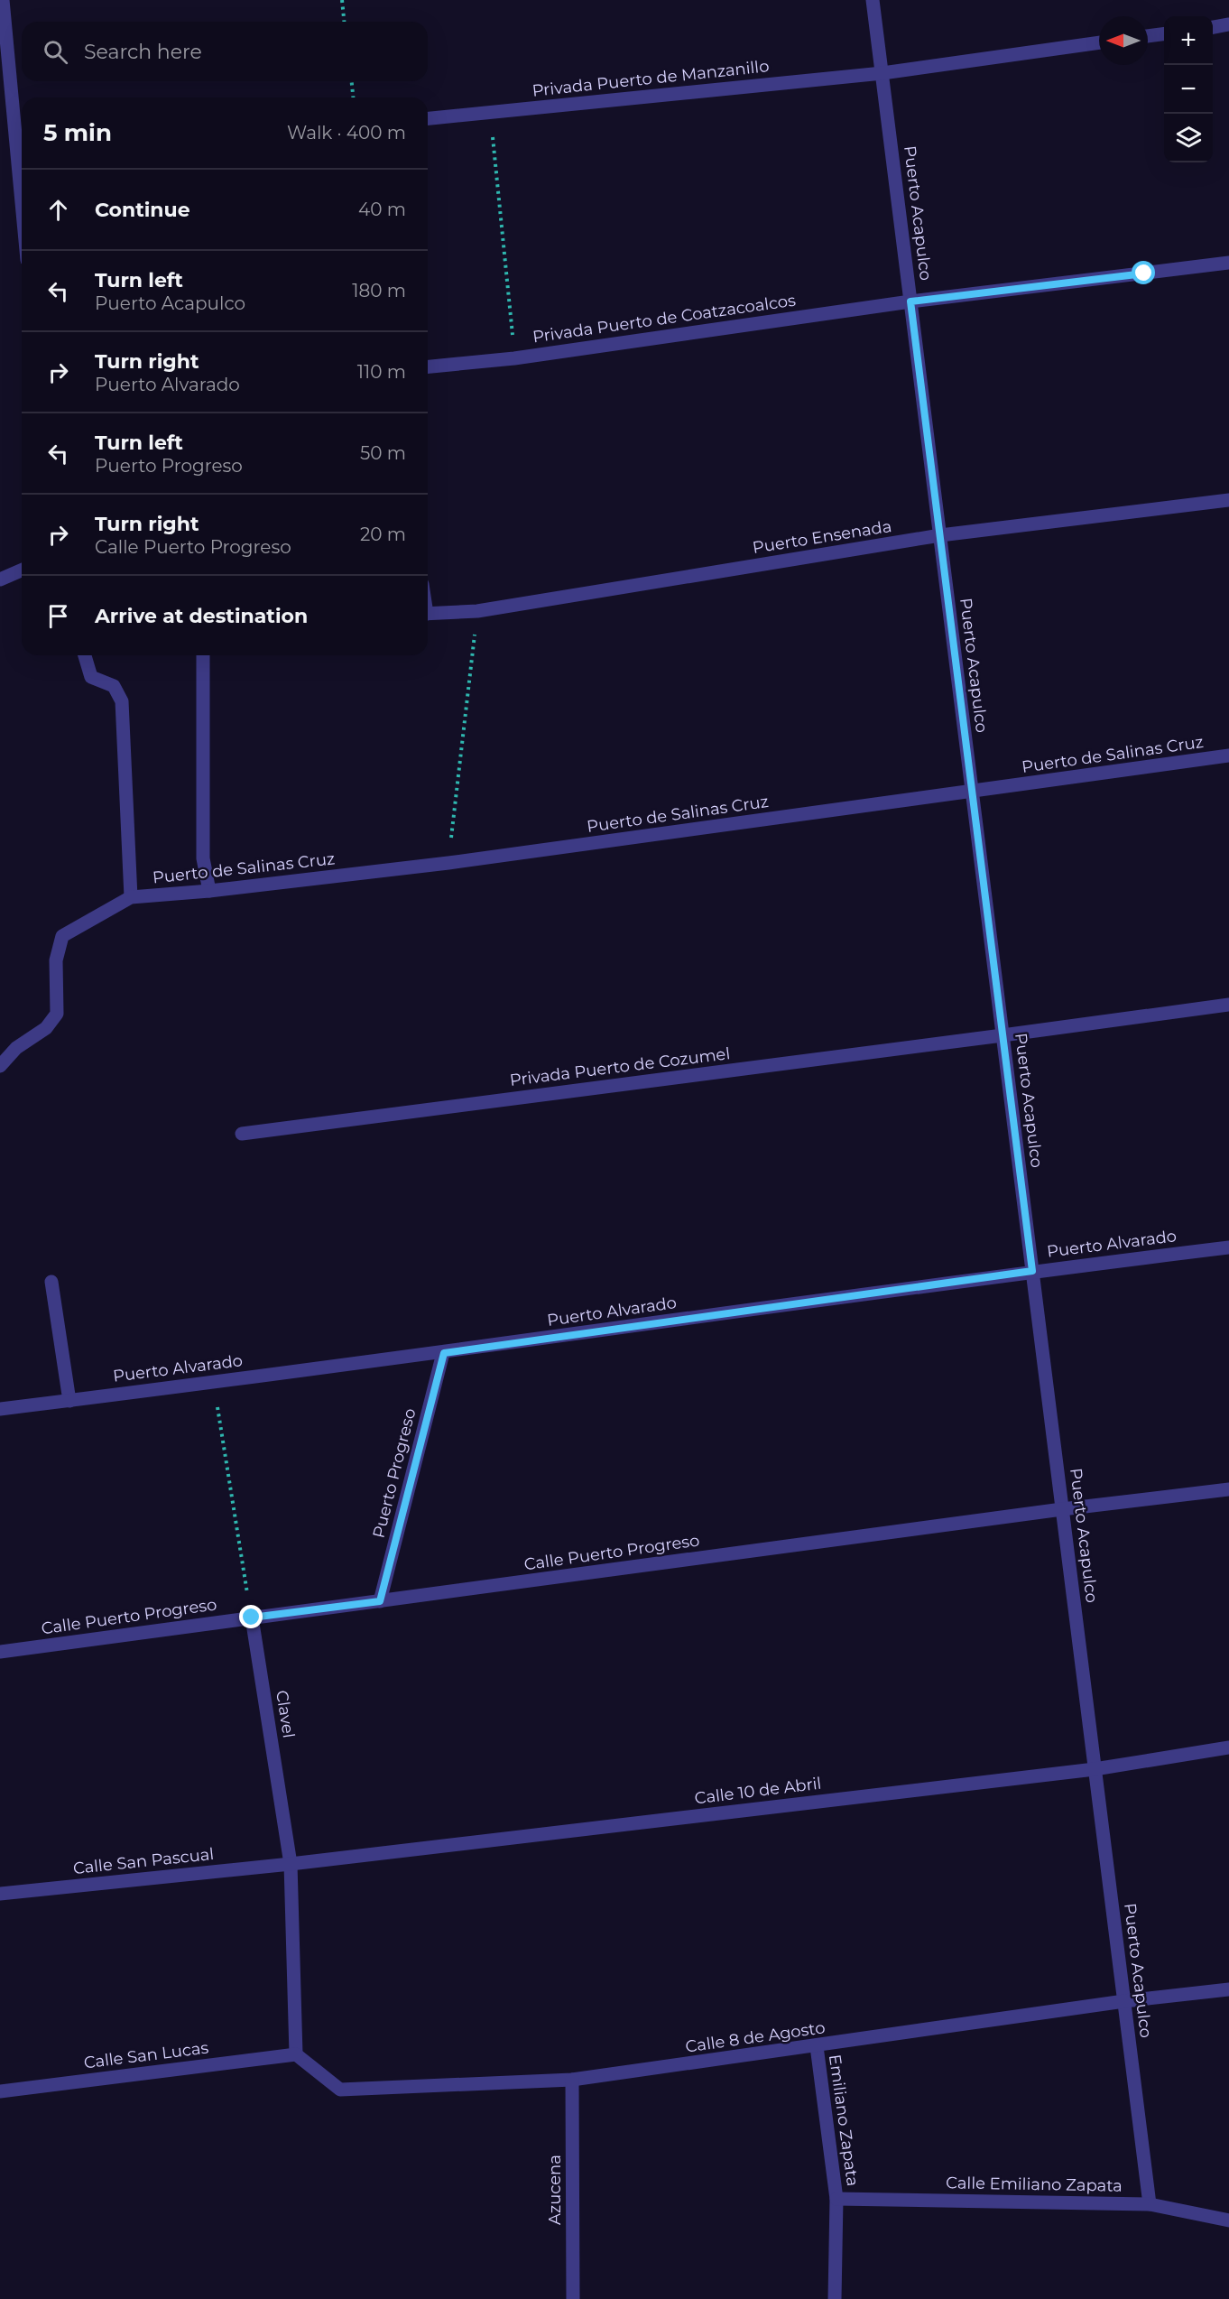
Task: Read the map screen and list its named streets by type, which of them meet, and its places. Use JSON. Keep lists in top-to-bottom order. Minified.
{"streets":{"street":["Privada Puerto de Manzanillo","Puerto Acapulco","Privada Puerto de Coatzacoalcos","Puerto Ensenada","Puerto de Salinas Cruz","Privada Puerto de Cozumel","Puerto Alvarado","Puerto Progreso","Calle Puerto Progreso","Clavel","Calle 10 de Abril","Calle San Pascual","Calle 8 de Agosto","Calle San Lucas","Emiliano Zapata","Calle Emiliano Zapata","Azucena"]},"crossings":[["Privada Puerto de Manzanillo","Puerto Acapulco"],["Puerto Acapulco","Privada Puerto de Coatzacoalcos"],["Puerto Acapulco","Puerto Ensenada"],["Puerto Acapulco","Puerto de Salinas Cruz"],["Puerto Acapulco","Privada Puerto de Cozumel"],["Puerto Acapulco","Puerto Alvarado"],["Puerto Acapulco","Calle Puerto Progreso"],["Puerto Acapulco","Calle 10 de Abril"],["Puerto Acapulco","Calle 8 de Agosto"],["Puerto Acapulco","Calle Emiliano Zapata"],["Puerto Alvarado","Puerto Progreso"],["Puerto Progreso","Calle Puerto Progreso"],["Calle Puerto Progreso","Clavel"],["Clavel","Calle 10 de Abril"],["Clavel","Calle San Pascual"],["Clavel","Calle 8 de Agosto"],["Clavel","Calle San Lucas"],["Calle 10 de Abril","Calle San Pascual"],["Calle 8 de Agosto","Calle San Lucas"],["Calle 8 de Agosto","Emiliano Zapata"],["Calle 8 de Agosto","Azucena"],["Emiliano Zapata","Calle Emiliano Zapata"]],"north":"left","page":{"map_buttons":["+","−"],"search":"Search here","heading":["5 min","Walk · 400 m"],"list":[["Continue","40 m"],["Turn left","Puerto Acapulco","180 m"],["Turn right","Puerto Alvarado","110 m"],["Turn left","Puerto Progreso","50 m"],["Turn right","Calle Puerto Progreso","20 m"],"Arrive at destination"]}}
